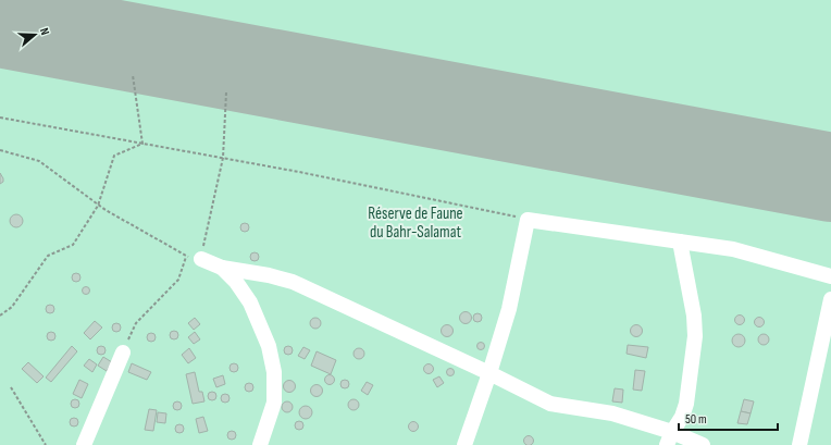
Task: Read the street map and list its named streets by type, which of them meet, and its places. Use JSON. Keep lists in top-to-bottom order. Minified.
{"parks":["Réserve de Faune du Bahr-Salamat"],"scale_bar":"50 m","north":"right"}
